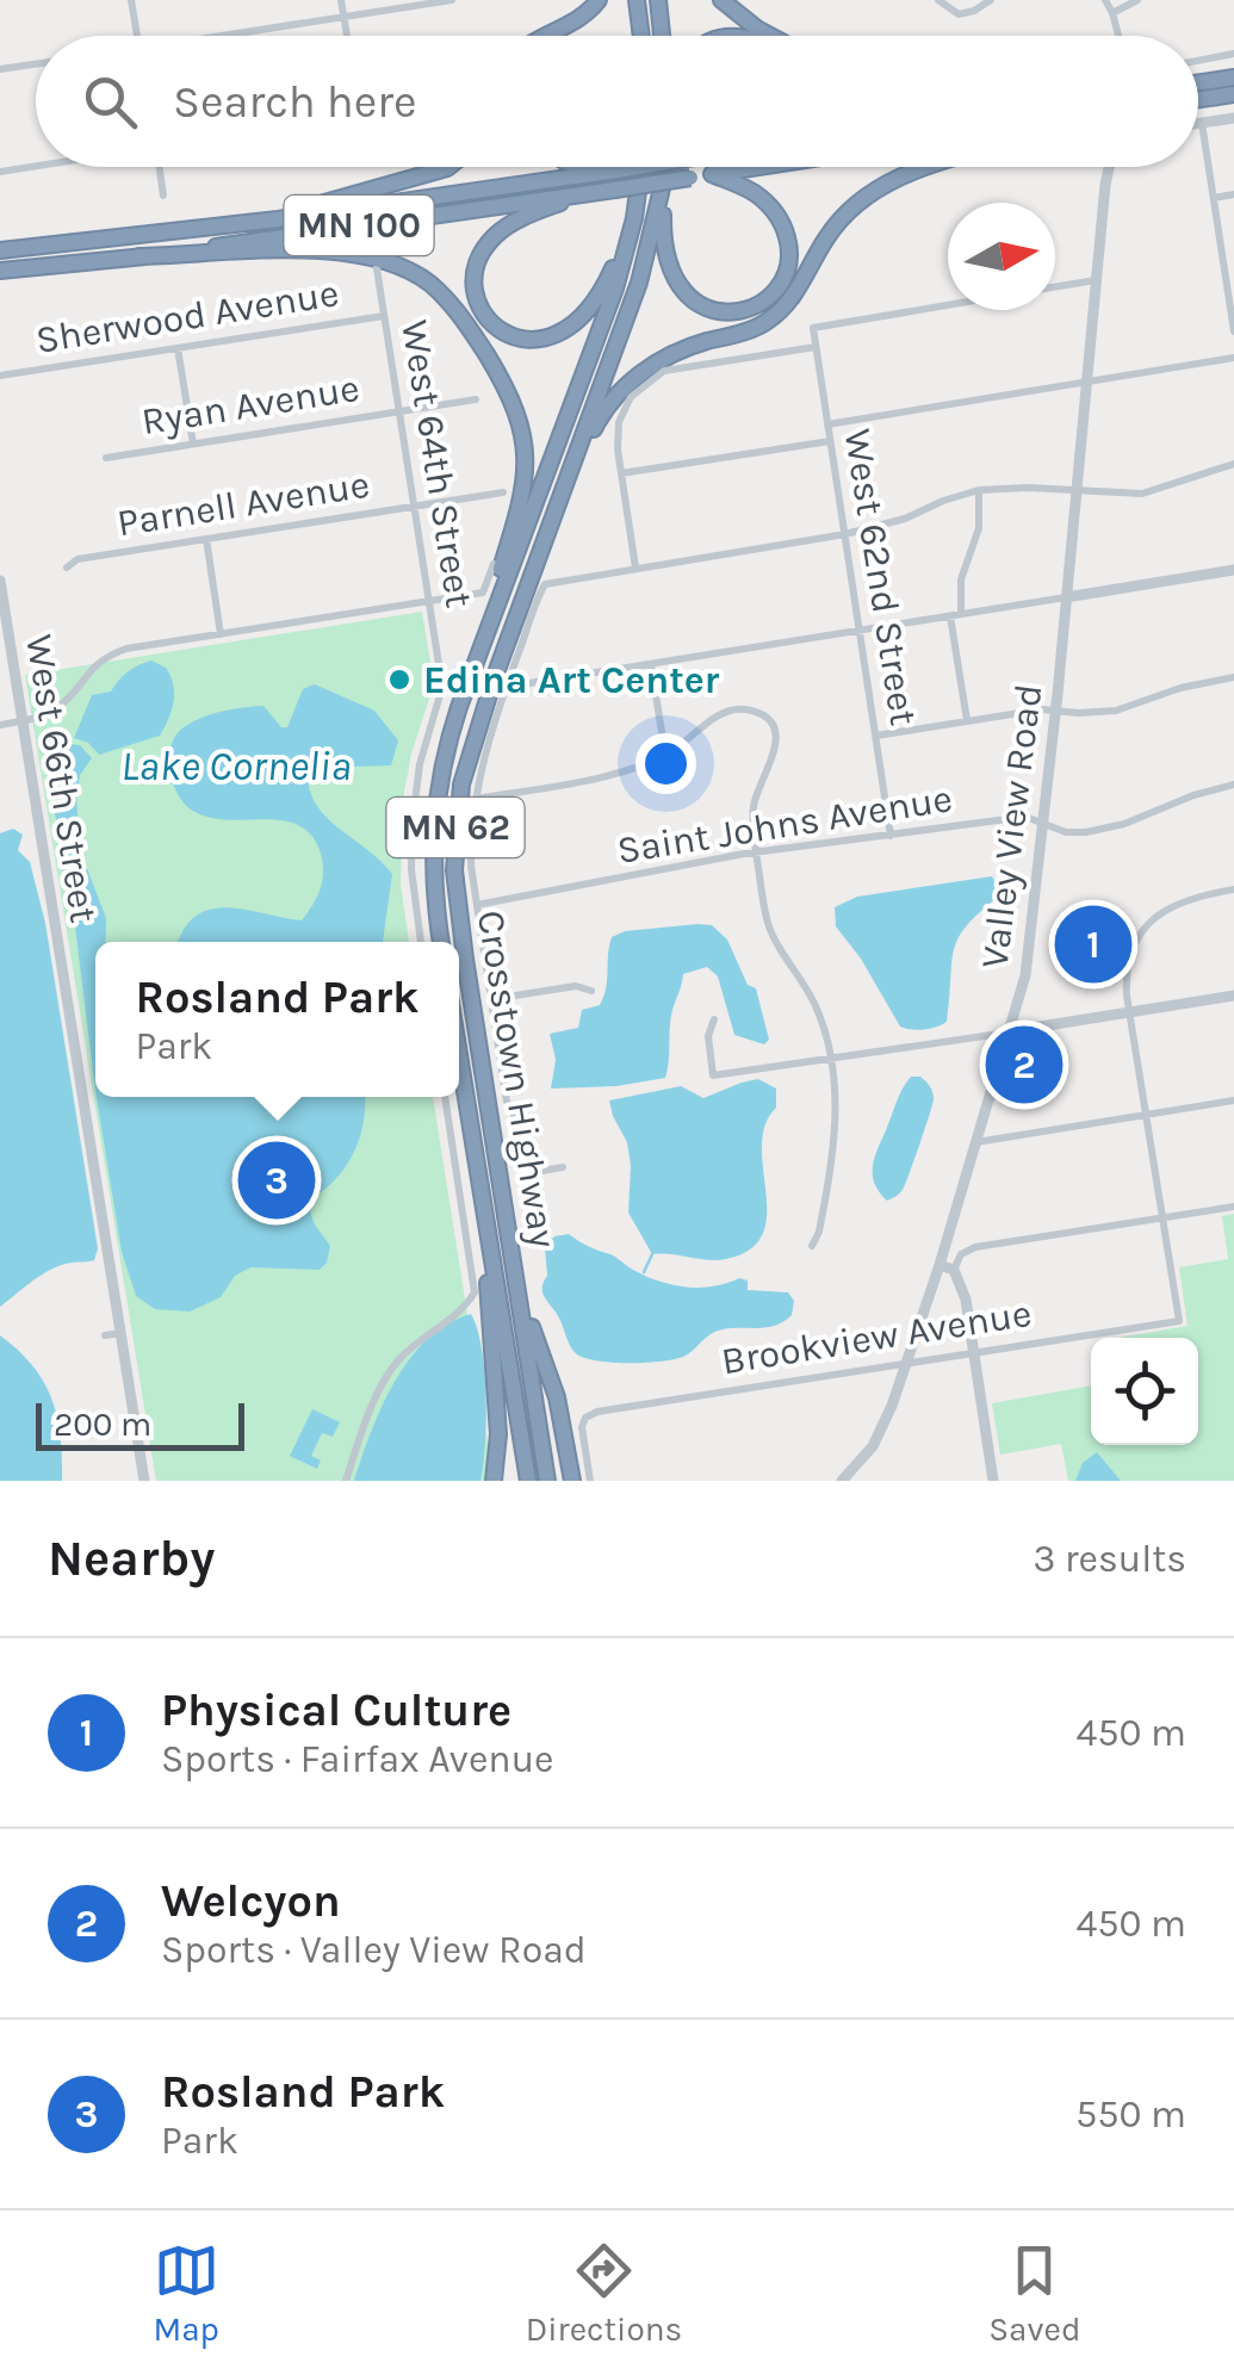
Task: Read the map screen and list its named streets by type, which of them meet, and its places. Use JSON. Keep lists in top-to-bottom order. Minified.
{"streets":{"highway":["MN 100","MN 62","Crosstown Highway"],"street":["Sherwood Avenue","Ryan Avenue","West 64th Street","Parnell Avenue","West 62nd Street","West 66th Street","Saint Johns Avenue","Valley View Road","Brookview Avenue"]},"crossings":[["Sherwood Avenue","West 64th Street"],["Ryan Avenue","West 64th Street"],["West 64th Street","Parnell Avenue"],["West 64th Street","Saint Johns Avenue"],["West 62nd Street","Saint Johns Avenue"],["Saint Johns Avenue","Valley View Road"],["Valley View Road","Brookview Avenue"]],"water":["Lake Cornelia"],"places":["Edina Art Center"],"scale_bar":"200 m","north":"right","page":{"search":"Search here","pins":["1","2","3"],"popup":["Rosland Park","Park"],"scale":"200 m","heading":["Nearby","3 results"],"list":[{"mark":"1","name":"Physical Culture","note":"Sports · Fairfax Avenue","value":"450 m"},{"mark":"2","name":"Welcyon","note":"Sports · Valley View Road","value":"450 m"},{"mark":"3","name":"Rosland Park","note":"Park","value":"550 m"}],"nav":["Map","Directions","Saved"]}}
